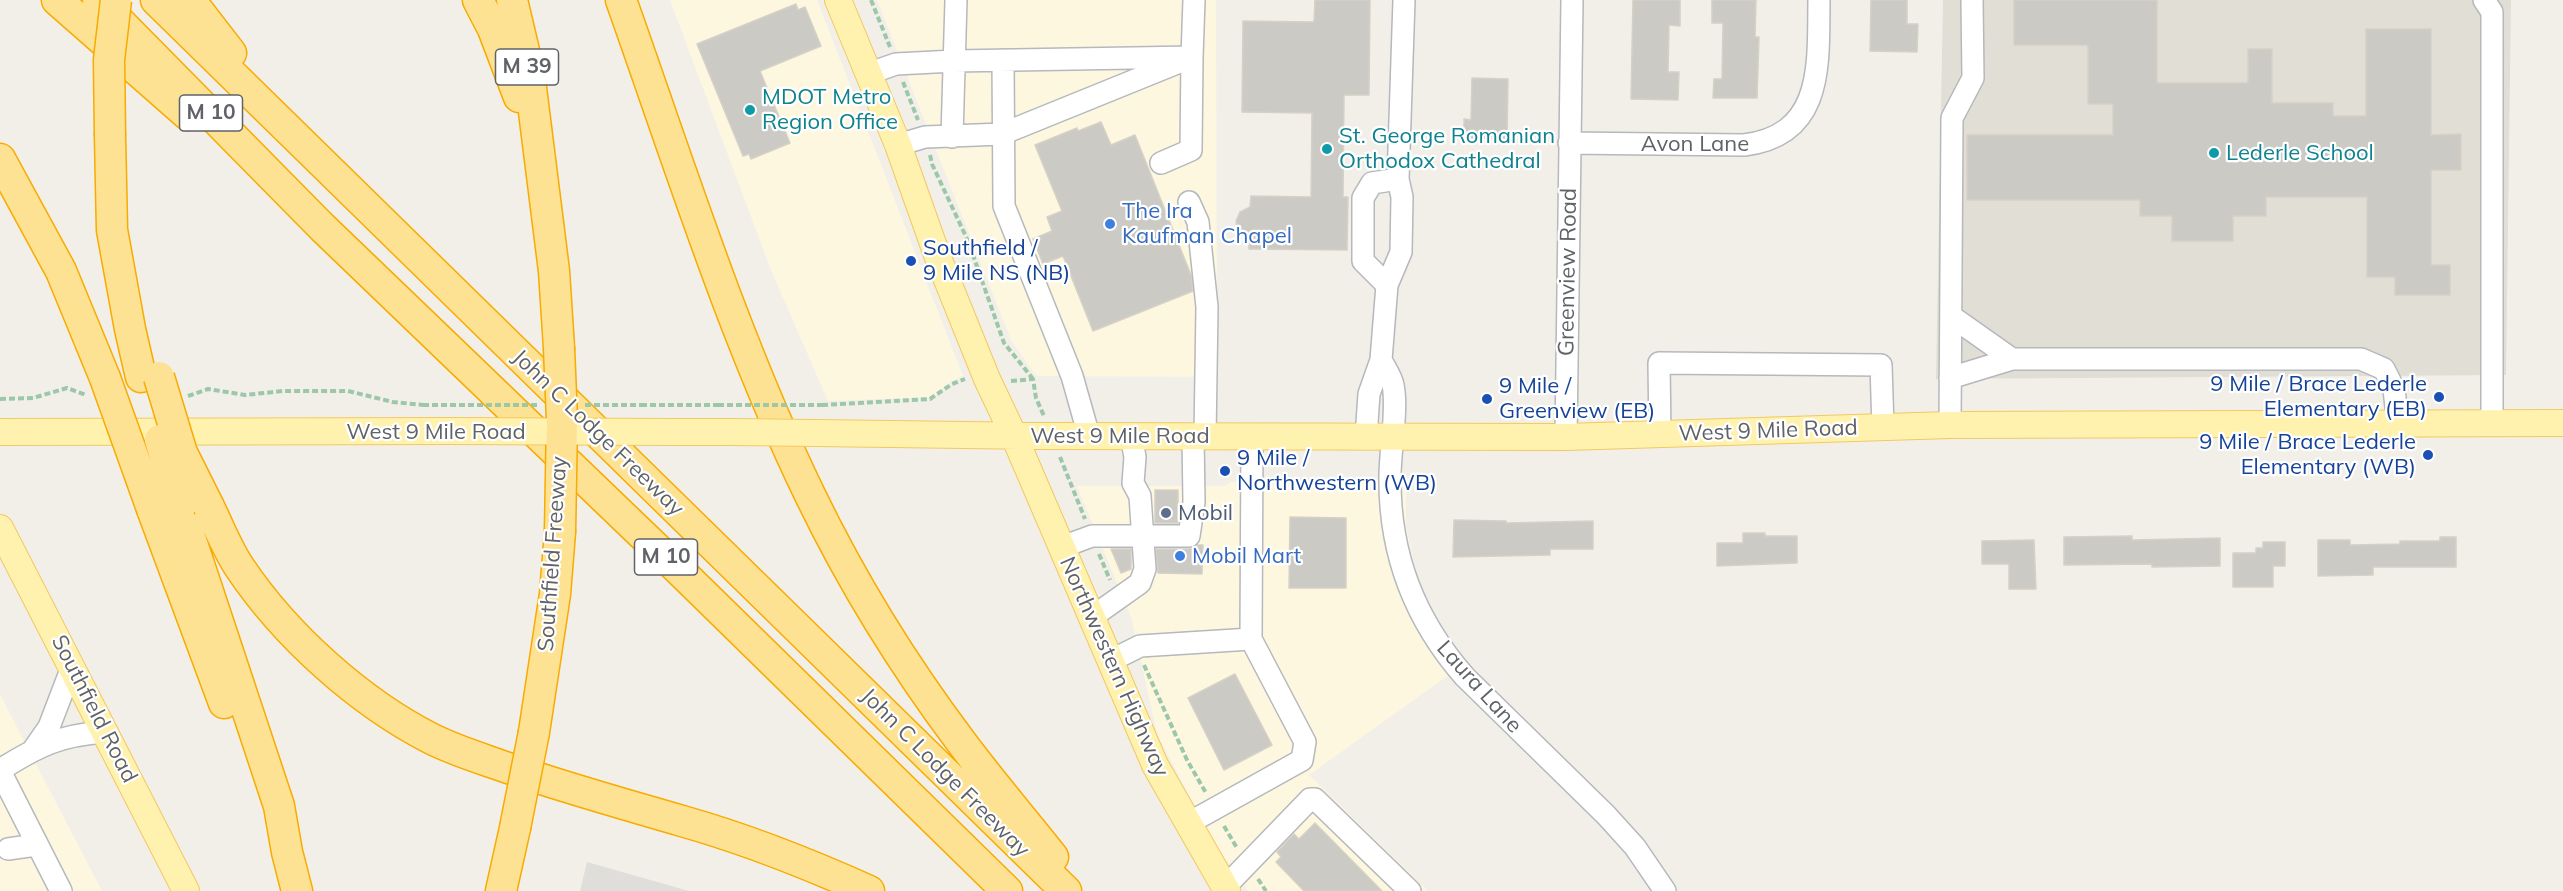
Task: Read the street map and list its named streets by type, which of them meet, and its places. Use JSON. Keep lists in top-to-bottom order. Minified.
{"streets":{"highway":["M 39","M 10","John C Lodge Freeway","Southfield Freeway"],"main road":["West 9 Mile Road","Northwestern Highway","Southfield Road"],"street":["Avon Lane","Greenview Road","Laura Lane"]},"crossings":[["Avon Lane","Greenview Road"],["Greenview Road","West 9 Mile Road"],["West 9 Mile Road","Northwestern Highway"],["West 9 Mile Road","Laura Lane"]],"places":["MDOT Metro Region Office","St. George Romanian Orthodox Cathedral","Lederle School","The Ira Kaufman Chapel","Southfield / 9 Mile NS (NB)","9 Mile / Brace Lederle Elementary (EB)","9 Mile / Greenview (EB)","9 Mile / Brace Lederle Elementary (WB)","9 Mile / Northwestern (WB)","Mobil","Mobil Mart"]}
